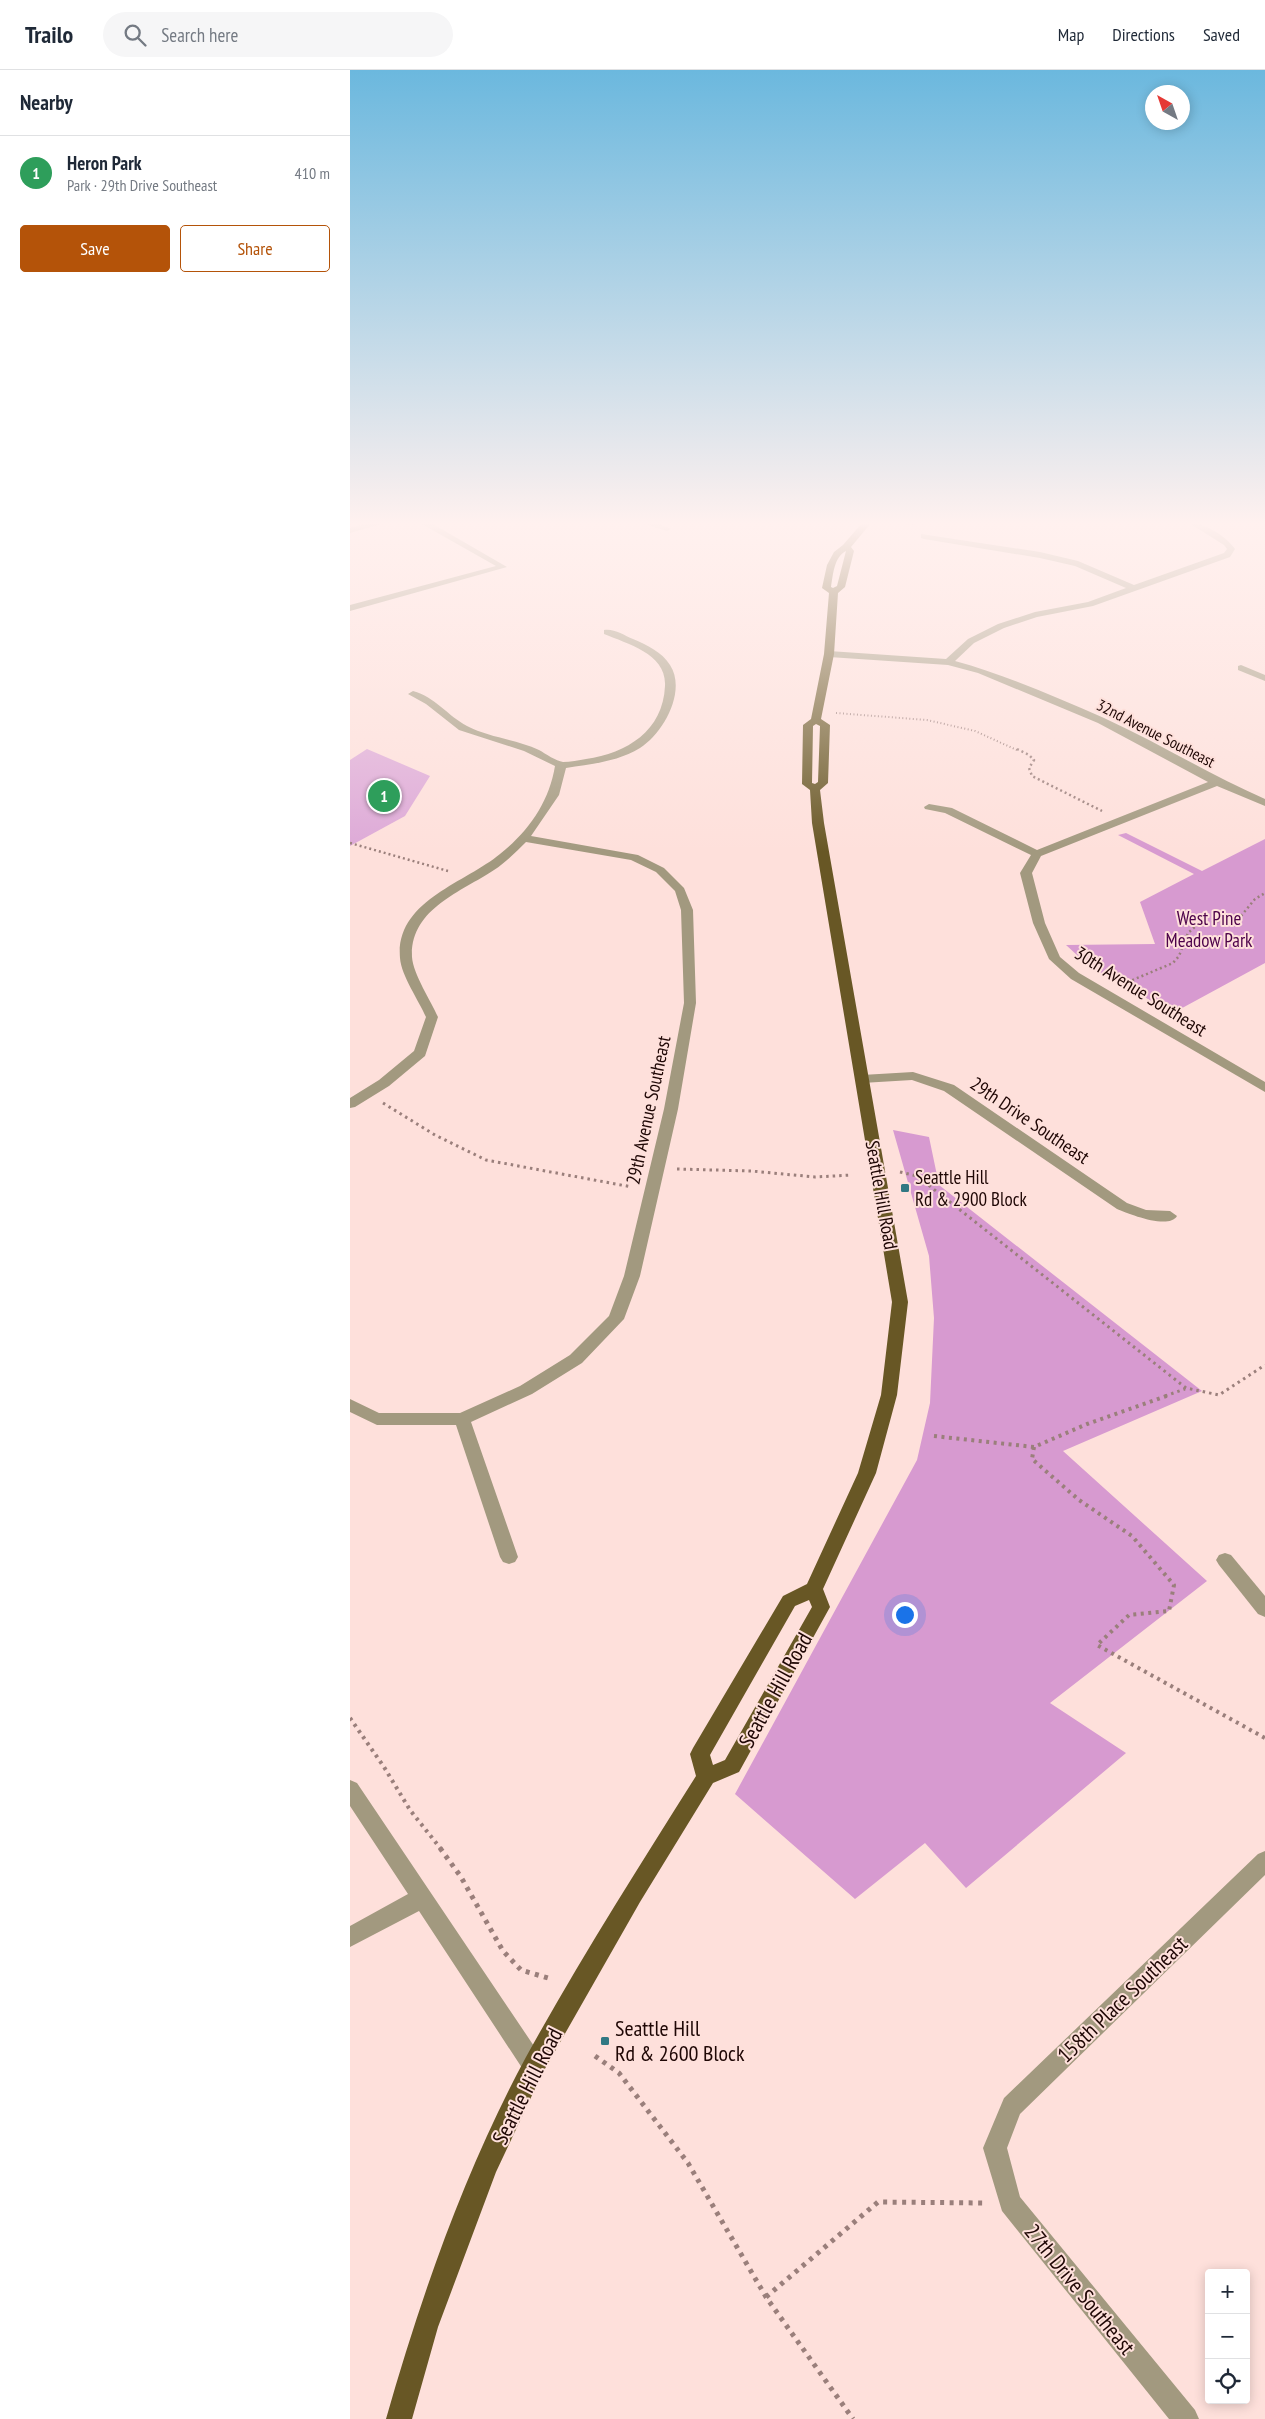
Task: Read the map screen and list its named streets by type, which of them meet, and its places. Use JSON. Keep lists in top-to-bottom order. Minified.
{"streets":{"main road":["Seattle Hill Road"],"street":["32nd Avenue Southeast","30th Avenue Southeast","29th Avenue Southeast","29th Drive Southeast","158th Place Southeast","27th Drive Southeast"]},"crossings":[["32nd Avenue Southeast","Seattle Hill Road"],["29th Drive Southeast","Seattle Hill Road"],["158th Place Southeast","27th Drive Southeast"]],"parks":["West Pine Meadow Park"],"places":{"transit":["Seattle Hill Rd & 2900 Block","Seattle Hill Rd & 2600 Block"]},"north":"top left","page":{"header":"Trailo","search":"Search here","nav":["Map","Directions","Saved"],"heading":"Nearby","list":[{"mark":"1","name":"Heron Park","note":"Park · 29th Drive Southeast","value":"410 m"}],"buttons":["Save","Share"],"pins":"1","map_buttons":["+","−"]}}
